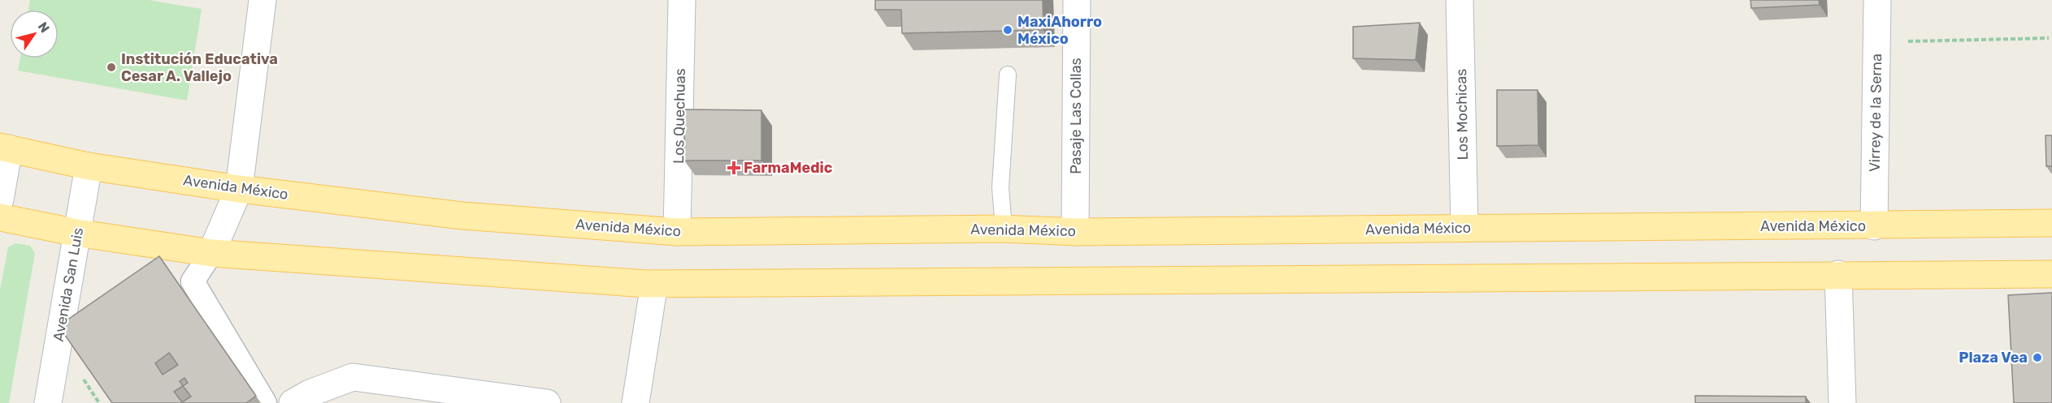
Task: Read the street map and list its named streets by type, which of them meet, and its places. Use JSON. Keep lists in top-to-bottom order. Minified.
{"streets":{"main road":["Avenida México"],"street":["Virrey de la Serna","Los Mochicas","Los Quechuas","Pasaje Las Collas","Avenida San Luis"]},"crossings":[["Virrey de la Serna","Avenida México"],["Los Mochicas","Avenida México"],["Los Quechuas","Avenida México"],["Pasaje Las Collas","Avenida México"],["Avenida México","Avenida San Luis"]],"places":{"other":["MaxiAhorro México","Institución Educativa Cesar A. Vallejo","Plaza Vea"],"health":["FarmaMedic"]},"north":"top right"}
